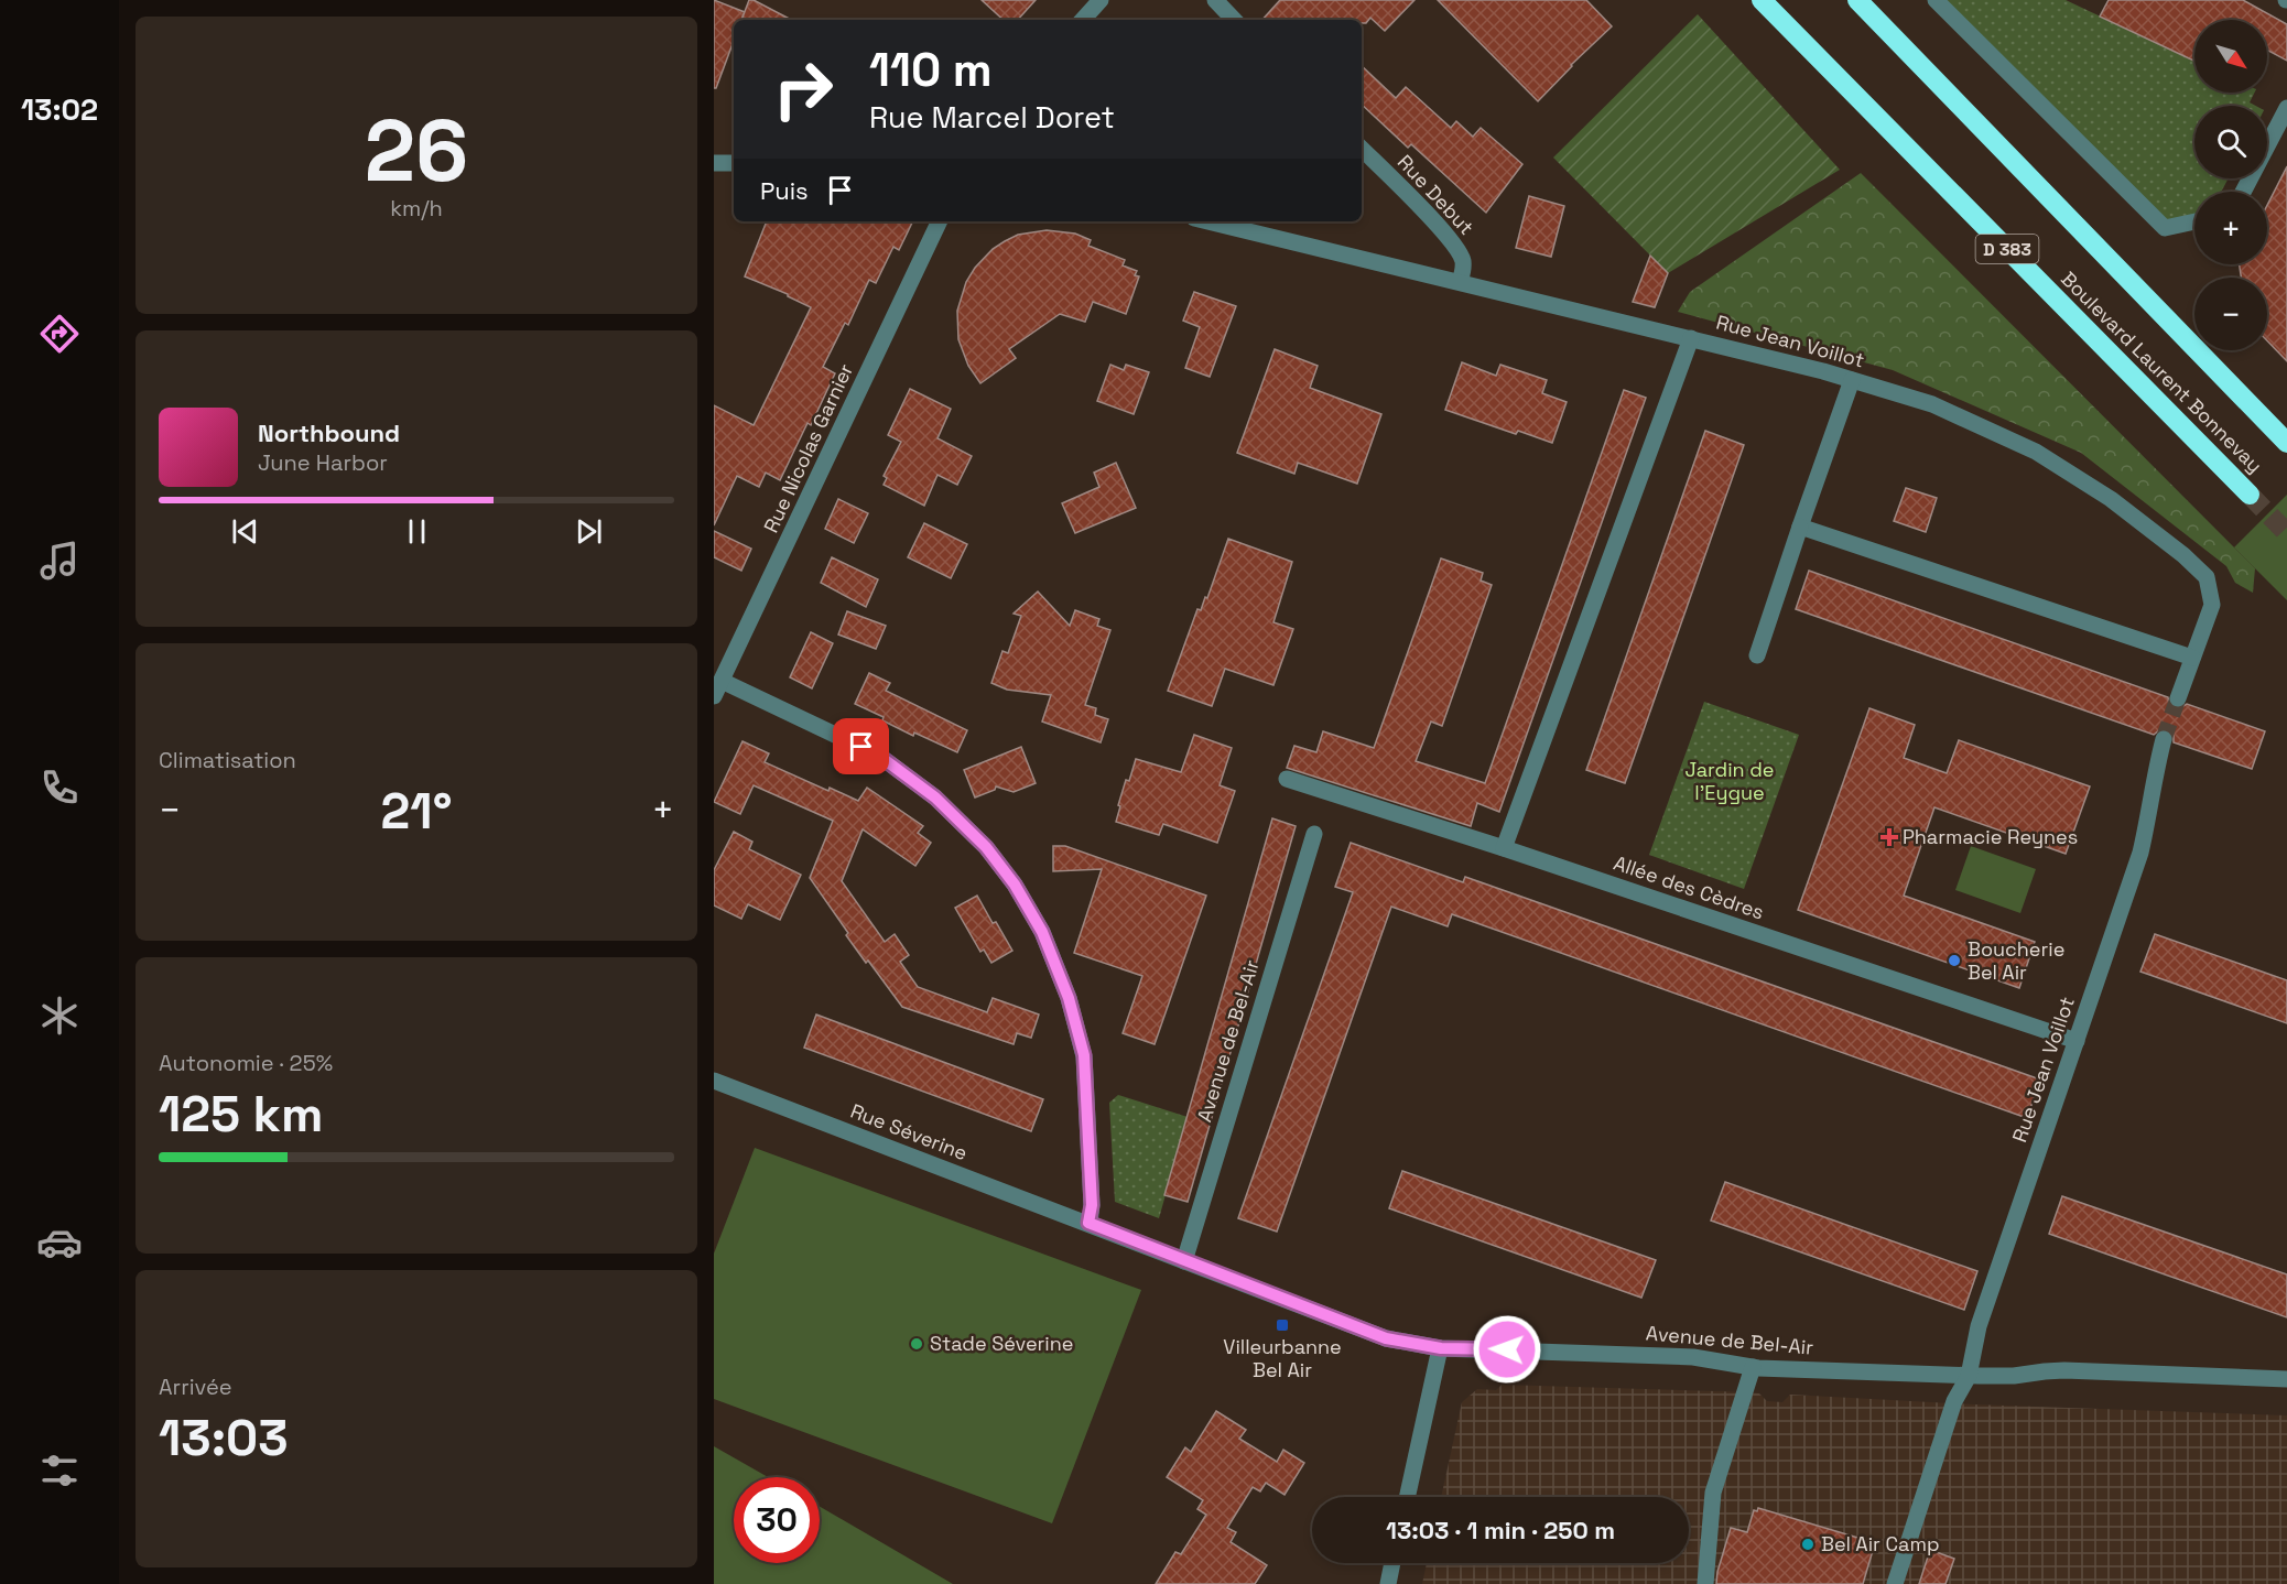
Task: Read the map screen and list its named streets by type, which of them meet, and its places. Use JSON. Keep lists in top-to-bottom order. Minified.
{"streets":{"highway":["D 383","Boulevard Laurent Bonnevay"],"street":["Rue Debut","Rue Jean Voillot","Rue Nicolas Garnier","Allée des Cèdres","Avenue de Bel-Air","Rue Séverine"]},"crossings":[["Rue Debut","Rue Jean Voillot"],["Rue Jean Voillot","Allée des Cèdres"],["Rue Jean Voillot","Avenue de Bel-Air"],["Avenue de Bel-Air","Rue Séverine"]],"parks":["Jardin de l'Eygue"],"places":{"health":["Pharmacie Reynes"],"other":["Boucherie Bel Air","Stade Séverine","Bel Air Camp"],"transit":["Villeurbanne Bel Air"]},"north":"bottom right","page":{"tabs":"13:02","tile":[["26","km/h"],"Climatisation",["Autonomie · 25%","125 km"],["Arrivée","13:03"]],"map_buttons":["+","−"],"turn":["110 m","Rue Marcel Doret"],"then":"Puis","song":["Northbound","June Harbor"],"heat":["−","21°","+"],"limit":"30","trip":"13:03 · 1 min · 250 m"}}
